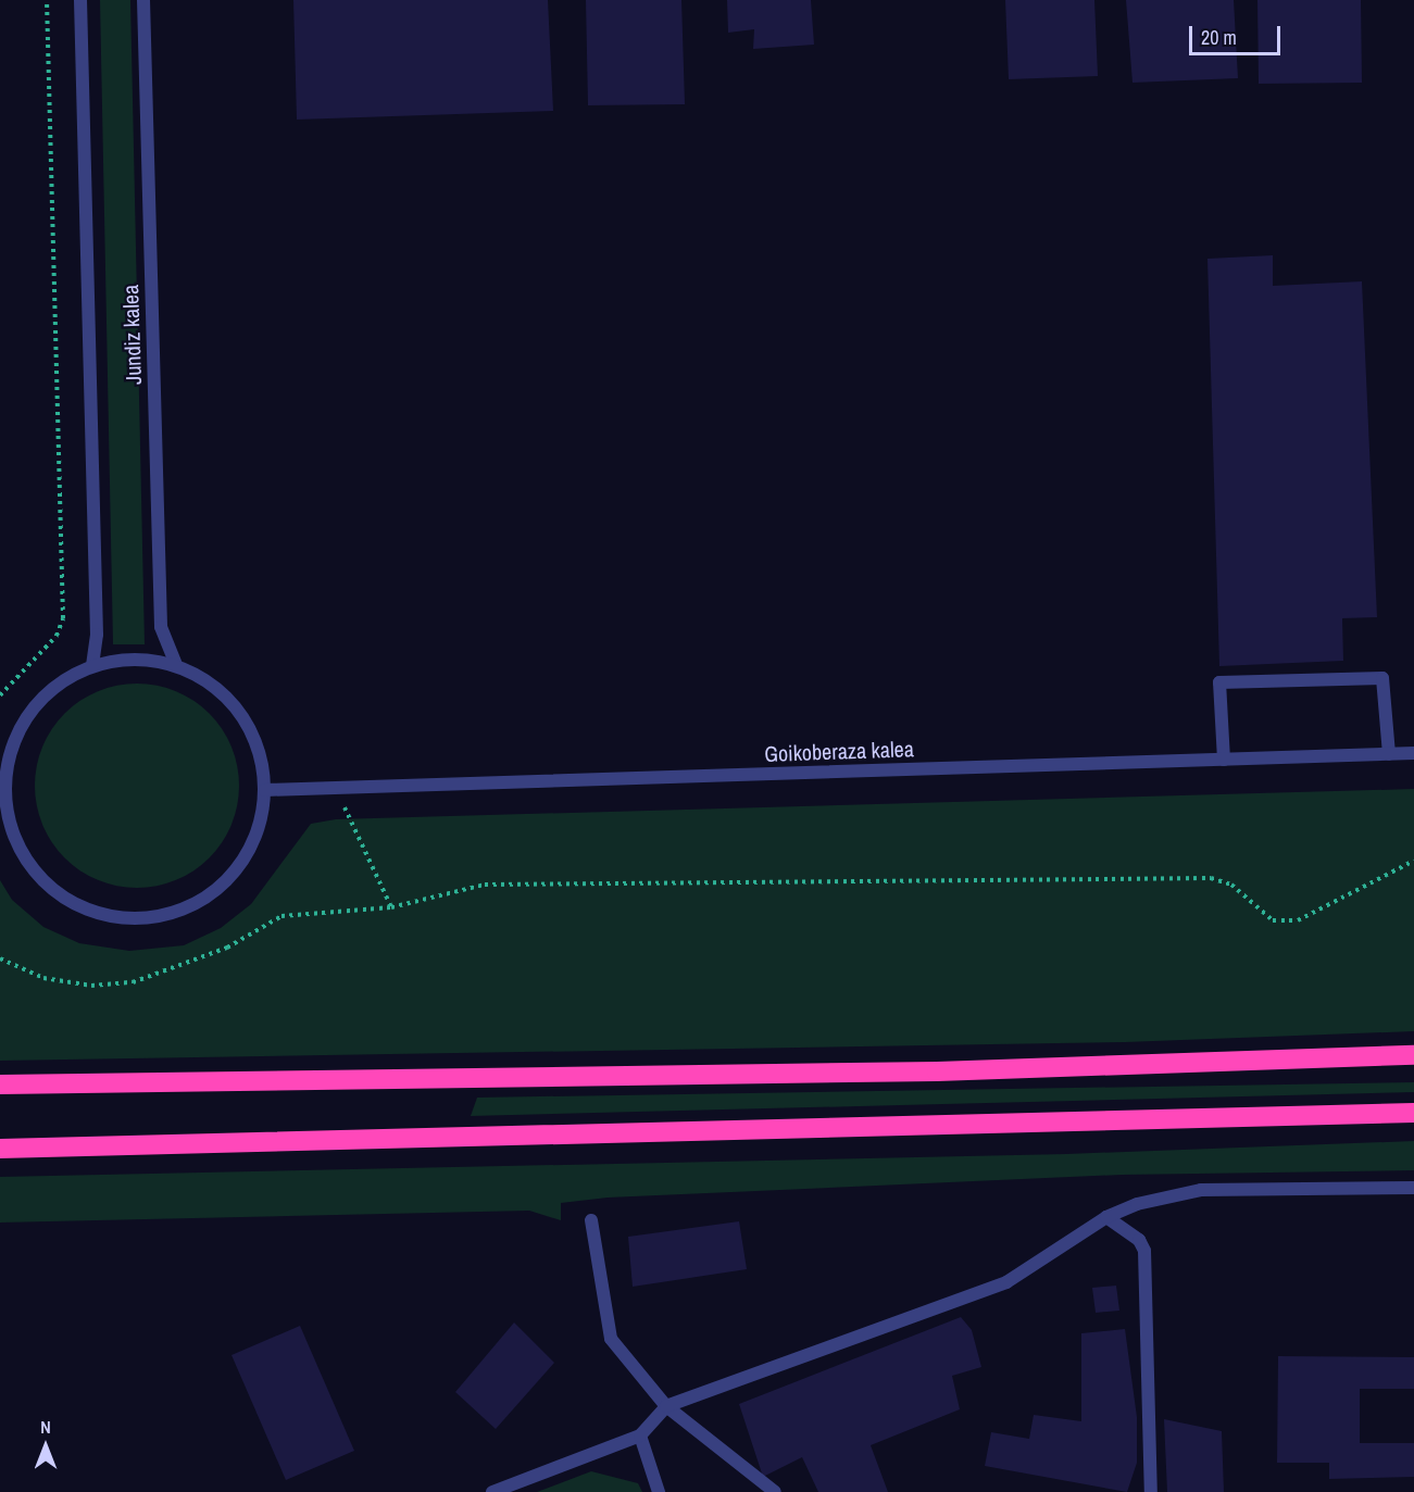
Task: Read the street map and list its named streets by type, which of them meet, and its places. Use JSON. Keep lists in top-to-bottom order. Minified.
{"streets":{"street":["Jundiz kalea","Goikoberaza kalea"]},"scale_bar":"20 m","north":"top"}
